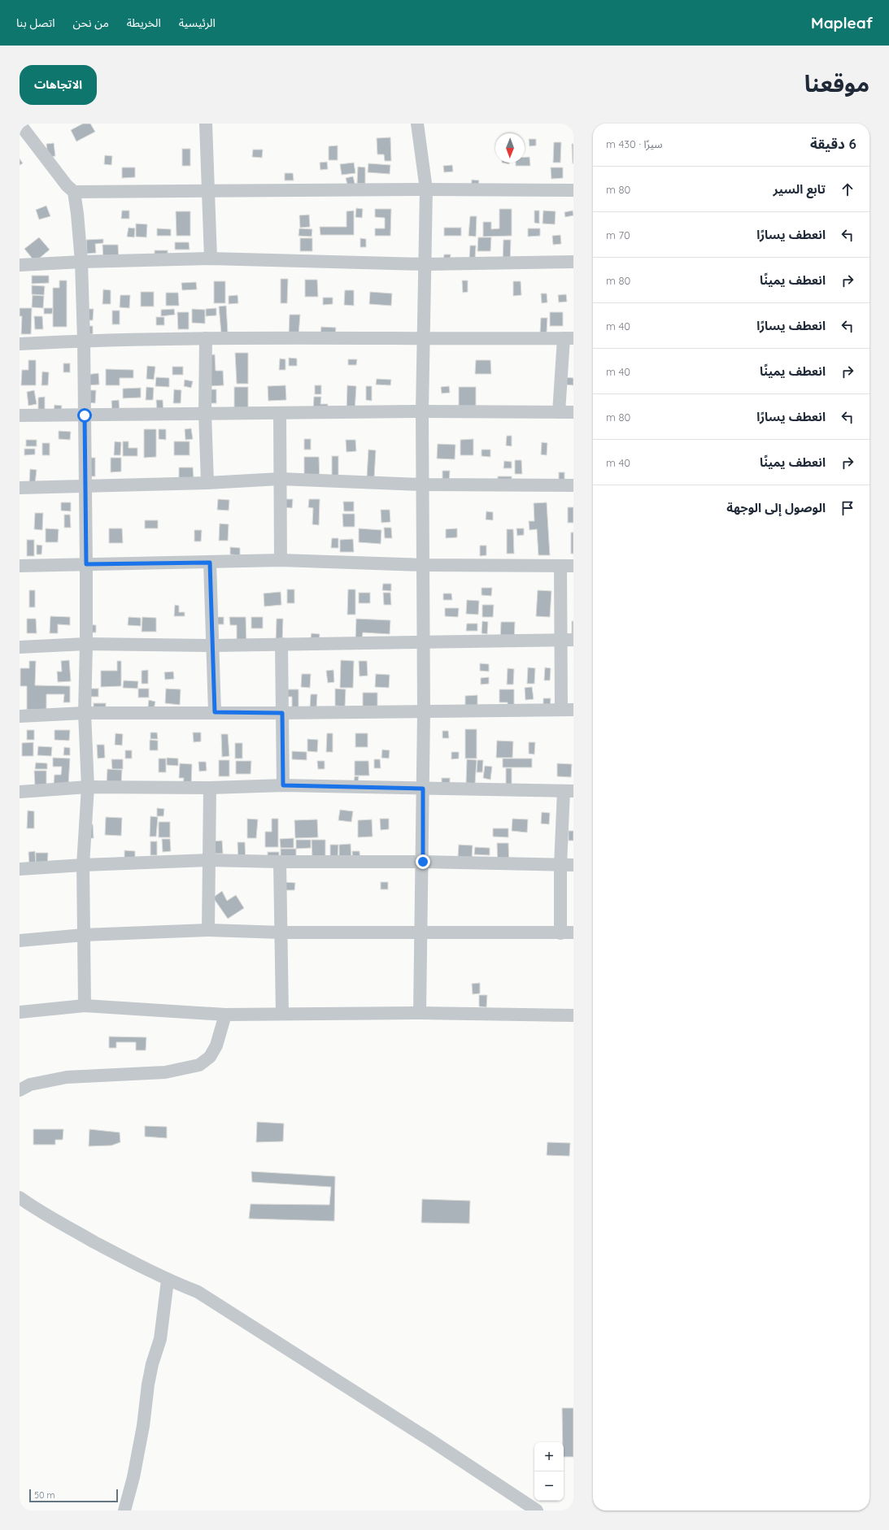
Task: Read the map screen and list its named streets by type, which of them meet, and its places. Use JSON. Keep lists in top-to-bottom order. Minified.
{"scale_bar":"50 m","north":"bottom","page":{"header":"Mapleaf","nav":["الرئيسية","الخريطة","من نحن","اتصل بنا"],"title":"موقعنا","buttons":"الاتجاهات","heading":["6 دقيقة","سيرًا · 430 m"],"list":[["تابع السير","80 m"],["انعطف يسارًا","70 m"],["انعطف يمينًا","80 m"],["انعطف يسارًا","40 m"],["انعطف يمينًا","40 m"],["انعطف يسارًا","80 m"],["انعطف يمينًا","40 m"],"الوصول إلى الوجهة"],"map_buttons":["+","−"],"scale":"50 m"}}
